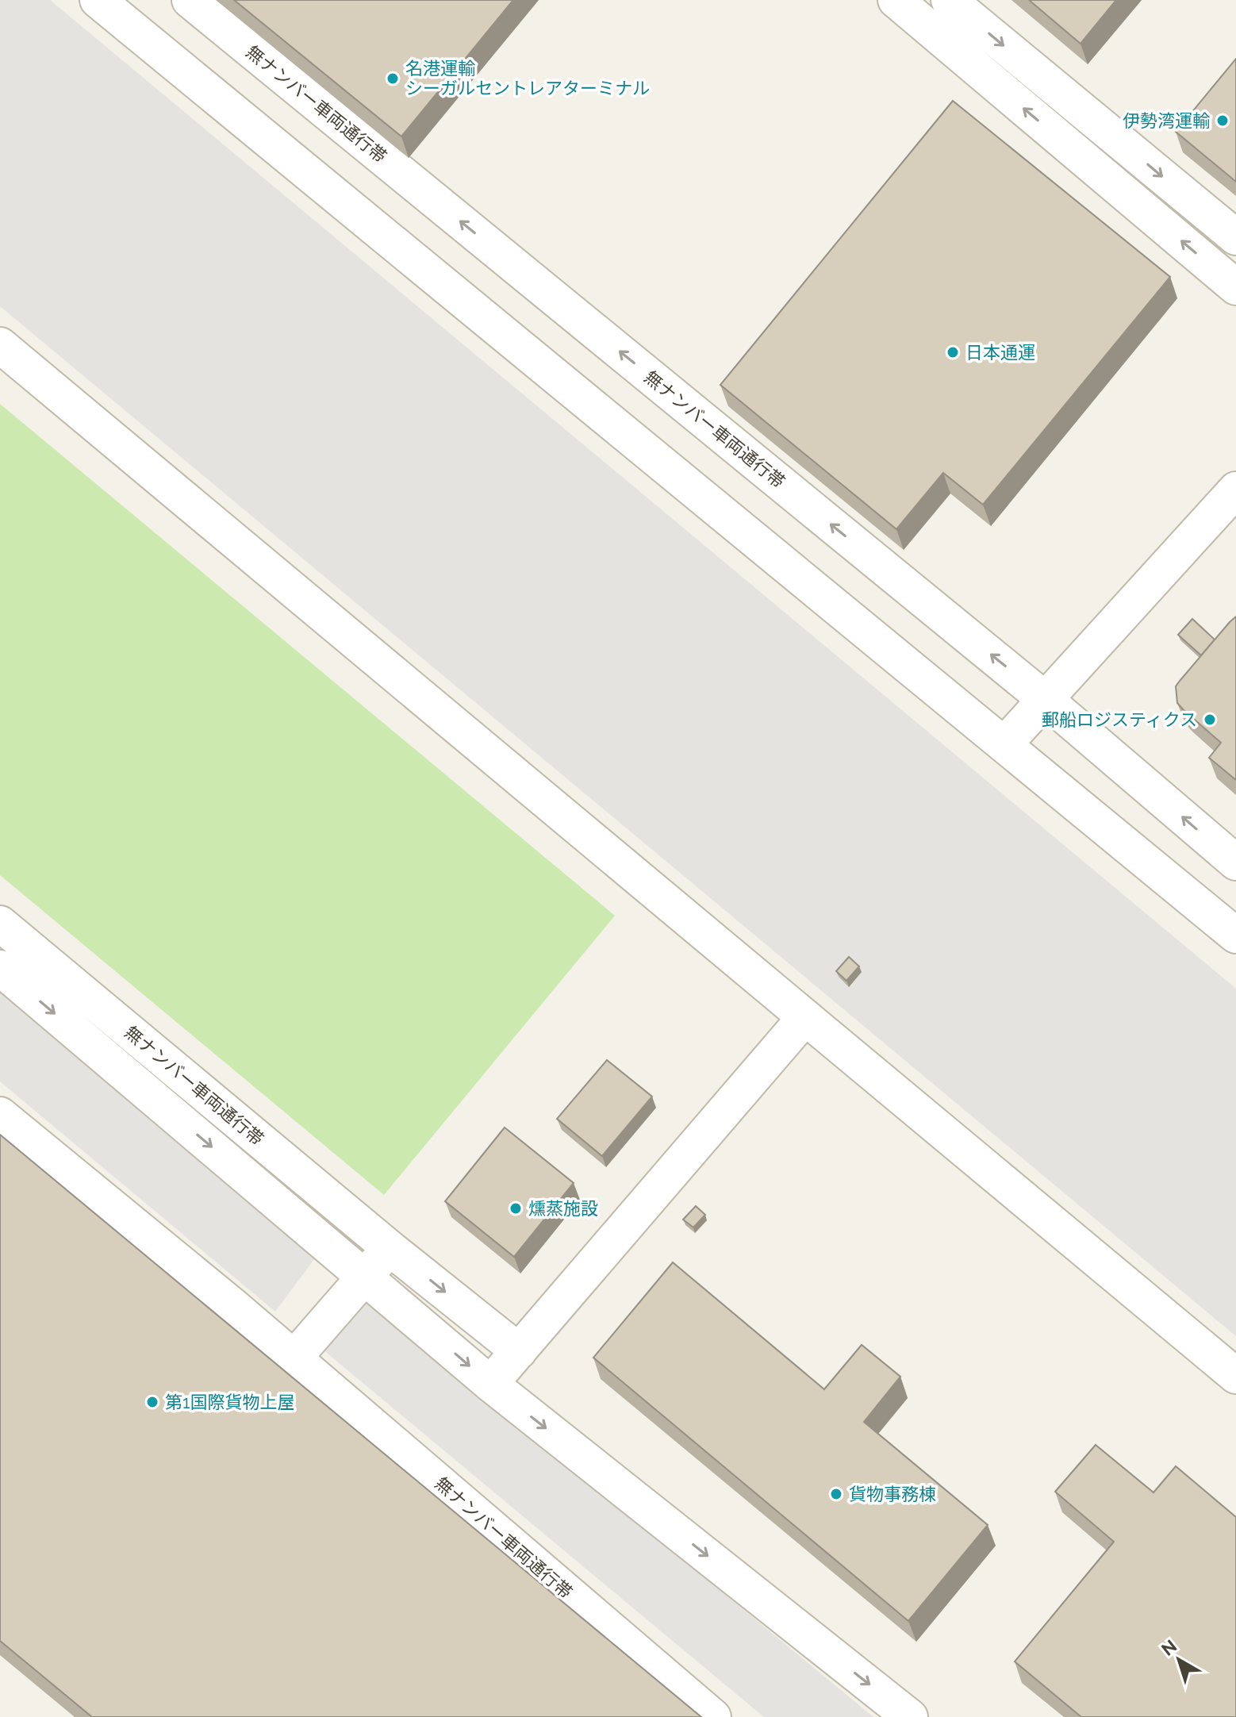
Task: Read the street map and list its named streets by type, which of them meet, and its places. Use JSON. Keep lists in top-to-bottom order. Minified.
{"streets":{"lane":["無ナンバー車両通行帯"]},"places":["名港運輸 シーガルセントレアターミナル","伊勢湾運輸","日本通運","郵船ロジスティクス","燻蒸施設","第1国際貨物上屋","貨物事務棟"],"north":"top left"}
